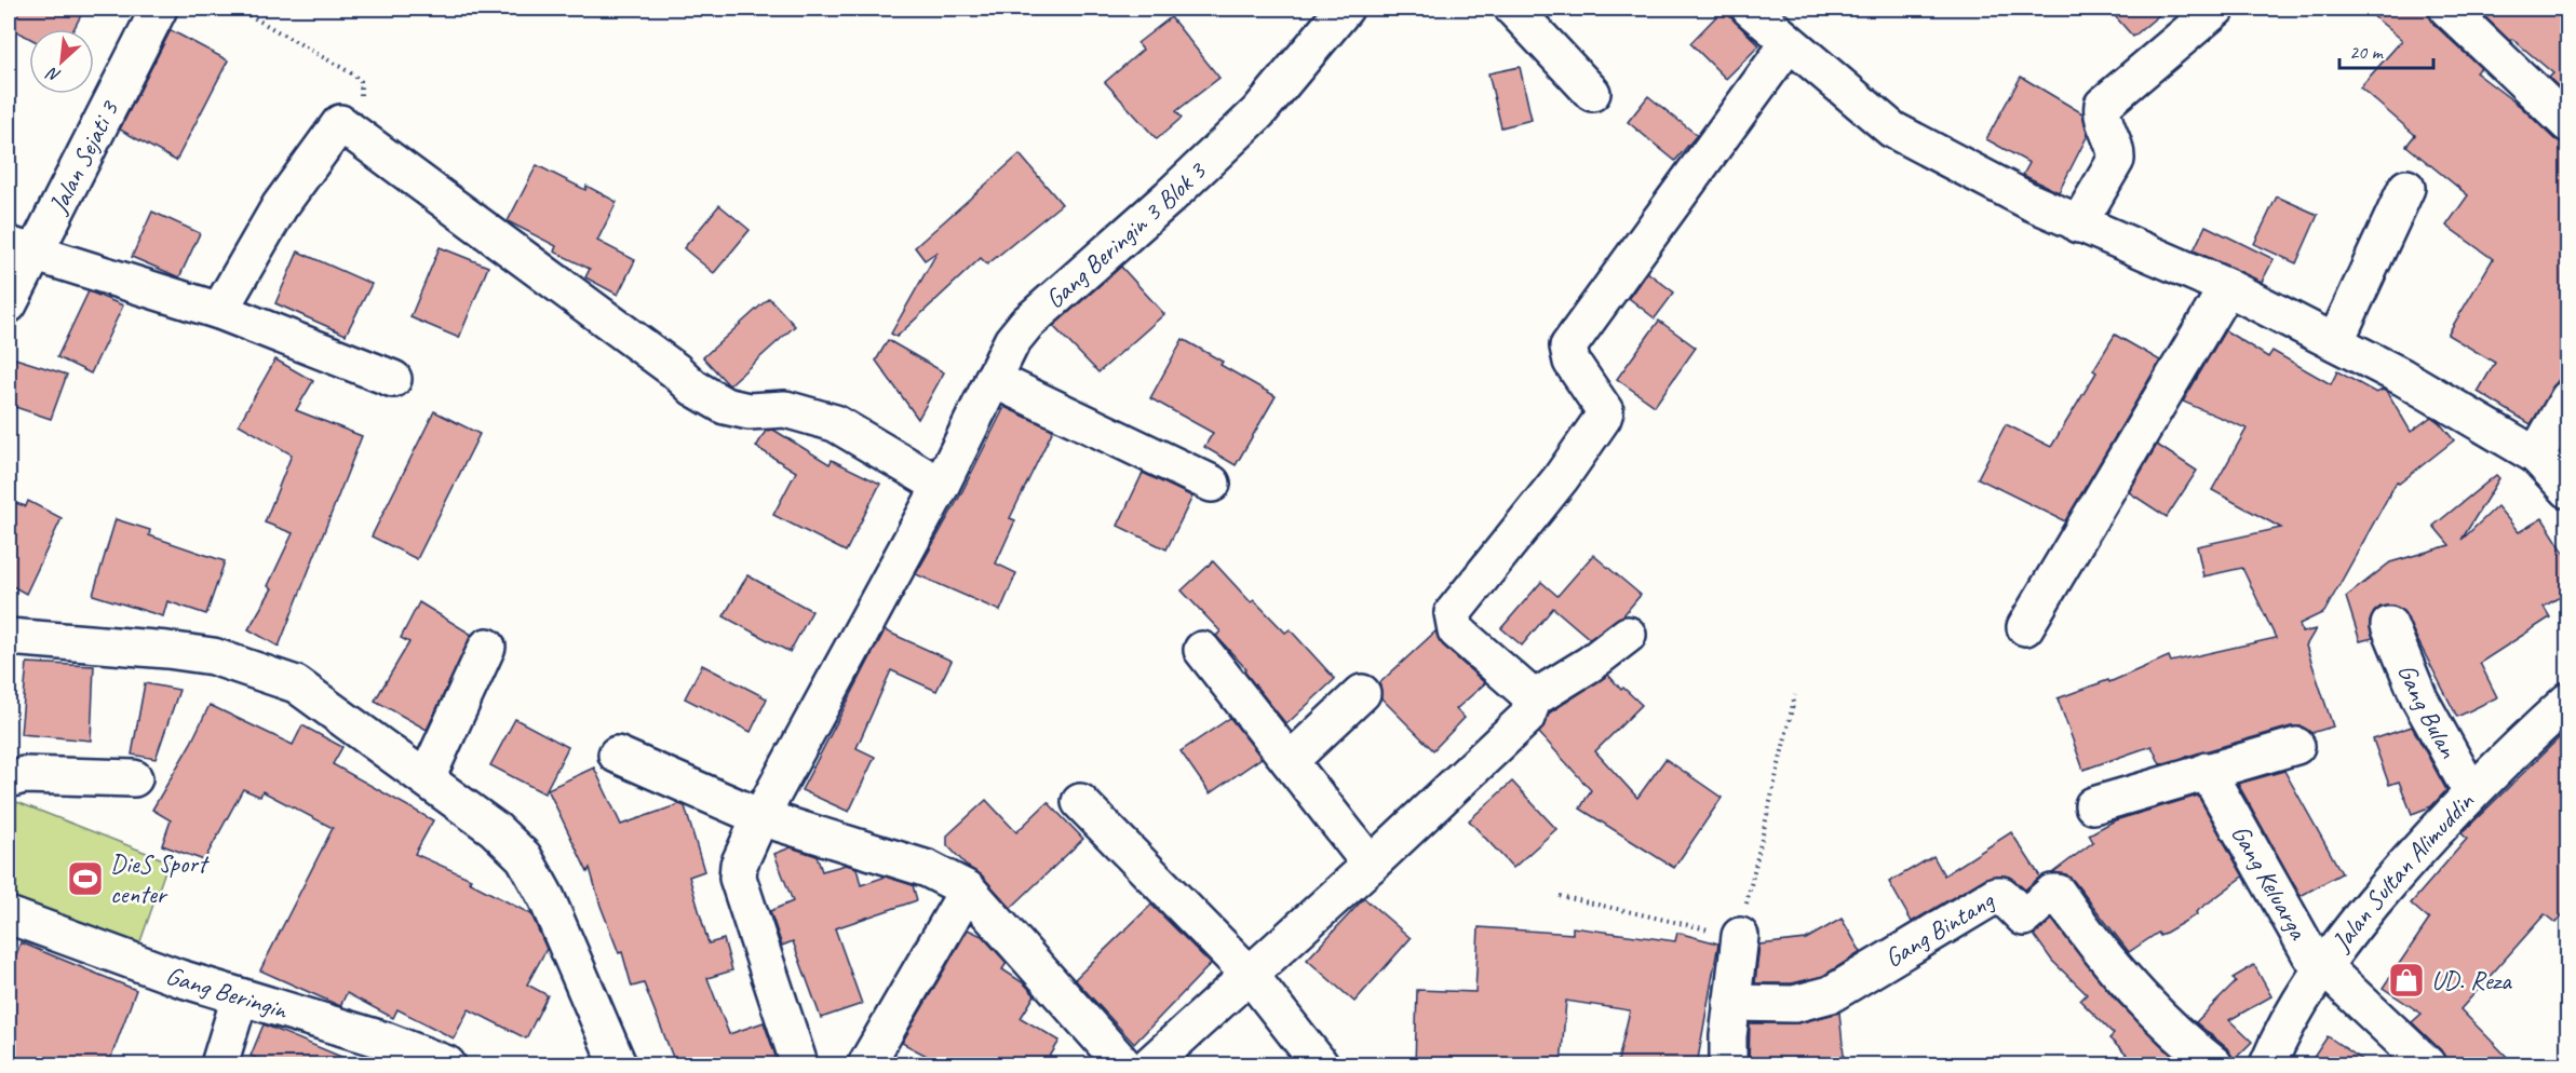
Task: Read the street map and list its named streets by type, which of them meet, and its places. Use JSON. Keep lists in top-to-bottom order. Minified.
{"streets":{"street":["Jalan Sejati 3","Gang Beringin 3 Blok 3","Gang Bulan","Jalan Sultan Alimuddin","Gang Keluarga","Gang Bintang","Gang Beringin"]},"crossings":[["Gang Bulan","Jalan Sultan Alimuddin"],["Jalan Sultan Alimuddin","Gang Keluarga"]],"places":{"sports":["DieS Sport center"],"shop":["UD. Reza"]},"scale_bar":"20 m","north":"bottom left"}
